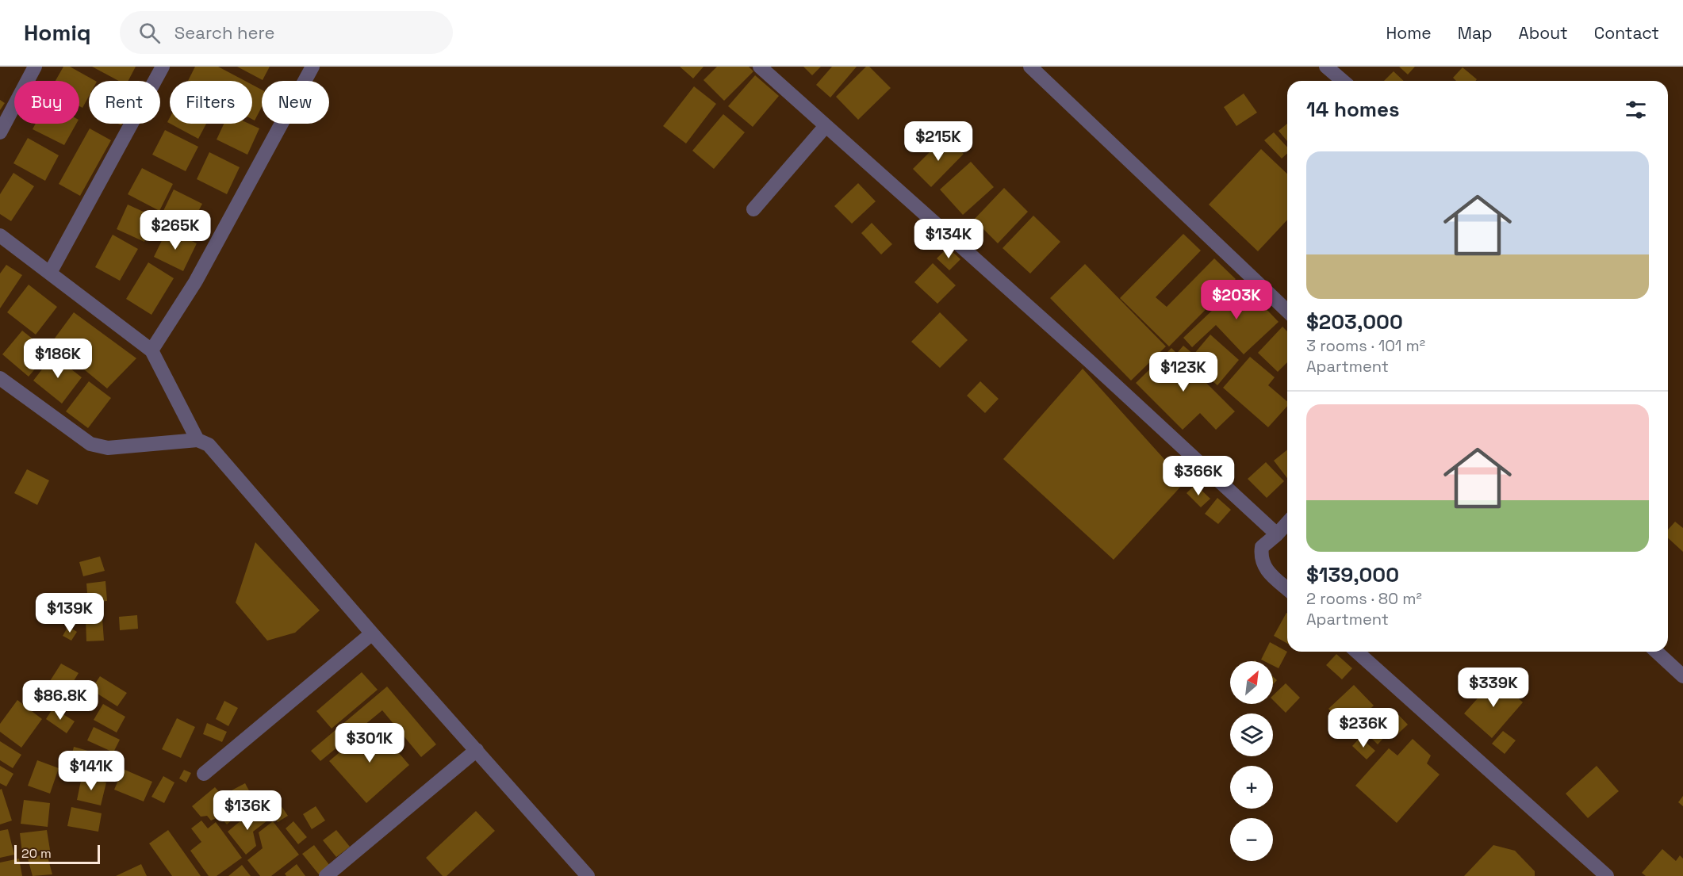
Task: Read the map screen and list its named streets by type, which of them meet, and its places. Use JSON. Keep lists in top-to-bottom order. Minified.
{"scale_bar":"20 m","north":"top right","page":{"header":"Homiq","search":"Search here","nav":["Home","Map","About","Contact"],"chip":["Buy","Rent","Filters","New"],"heading":"14 homes","price":["$215K","$265K","$134K","$203K","$186K","$123K","$366K","$139K","$339K","$86.8K","$236K","$301K","$141K","$136K"],"list":[{"name":"$203,000","note":"3 rooms · 101 m² · Apartment"},{"name":"$139,000","note":"2 rooms · 80 m² · Apartment"}],"map_buttons":["+","−"],"scale":"20 m"}}
